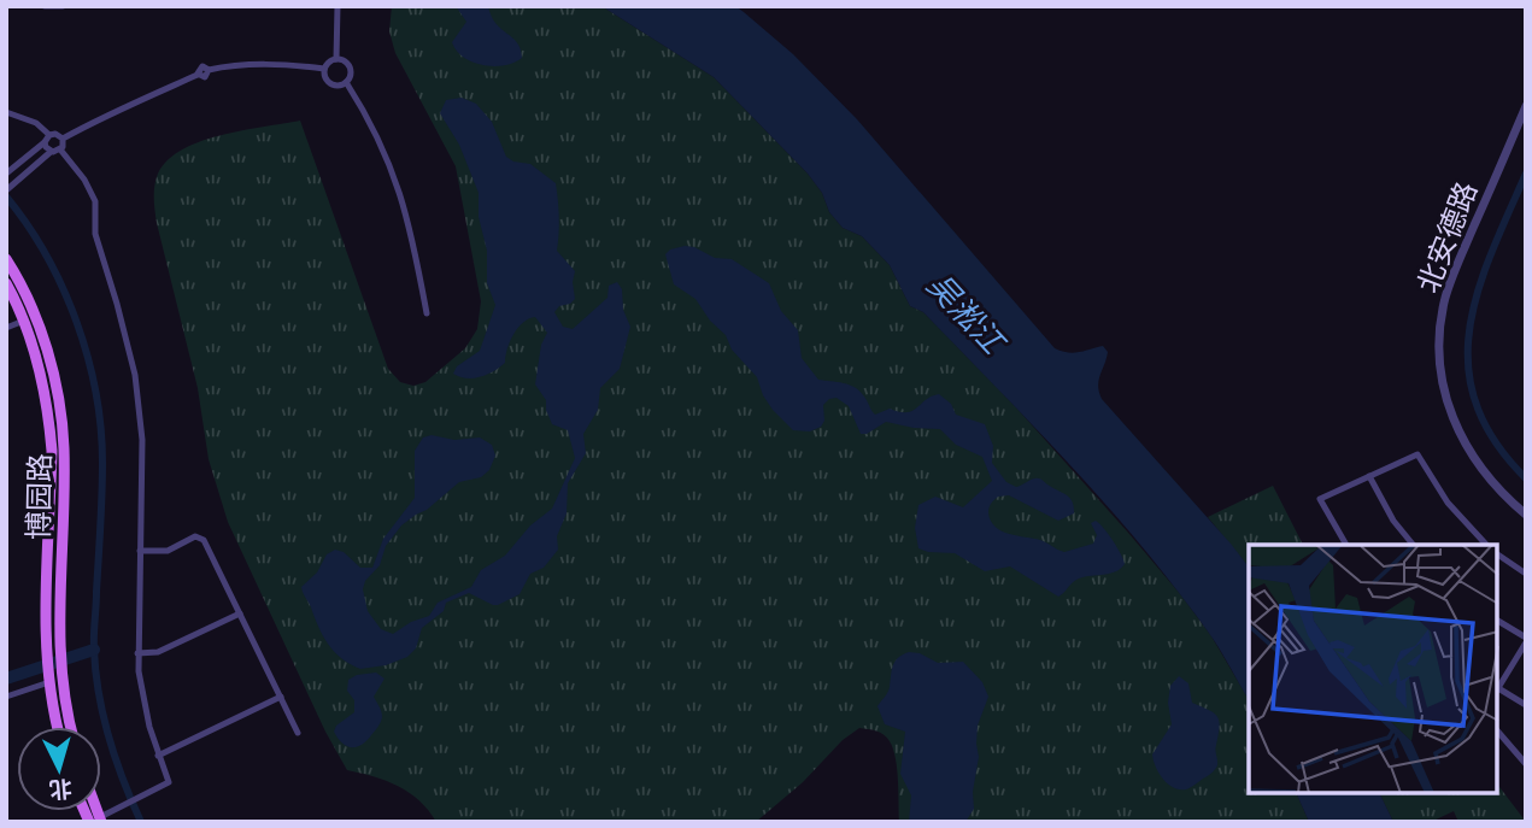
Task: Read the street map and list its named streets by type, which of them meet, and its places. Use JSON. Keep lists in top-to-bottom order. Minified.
{"streets":{"main road":["博园路"],"street":["北安德路"]},"water":["吴淞江"],"north":"bottom"}
